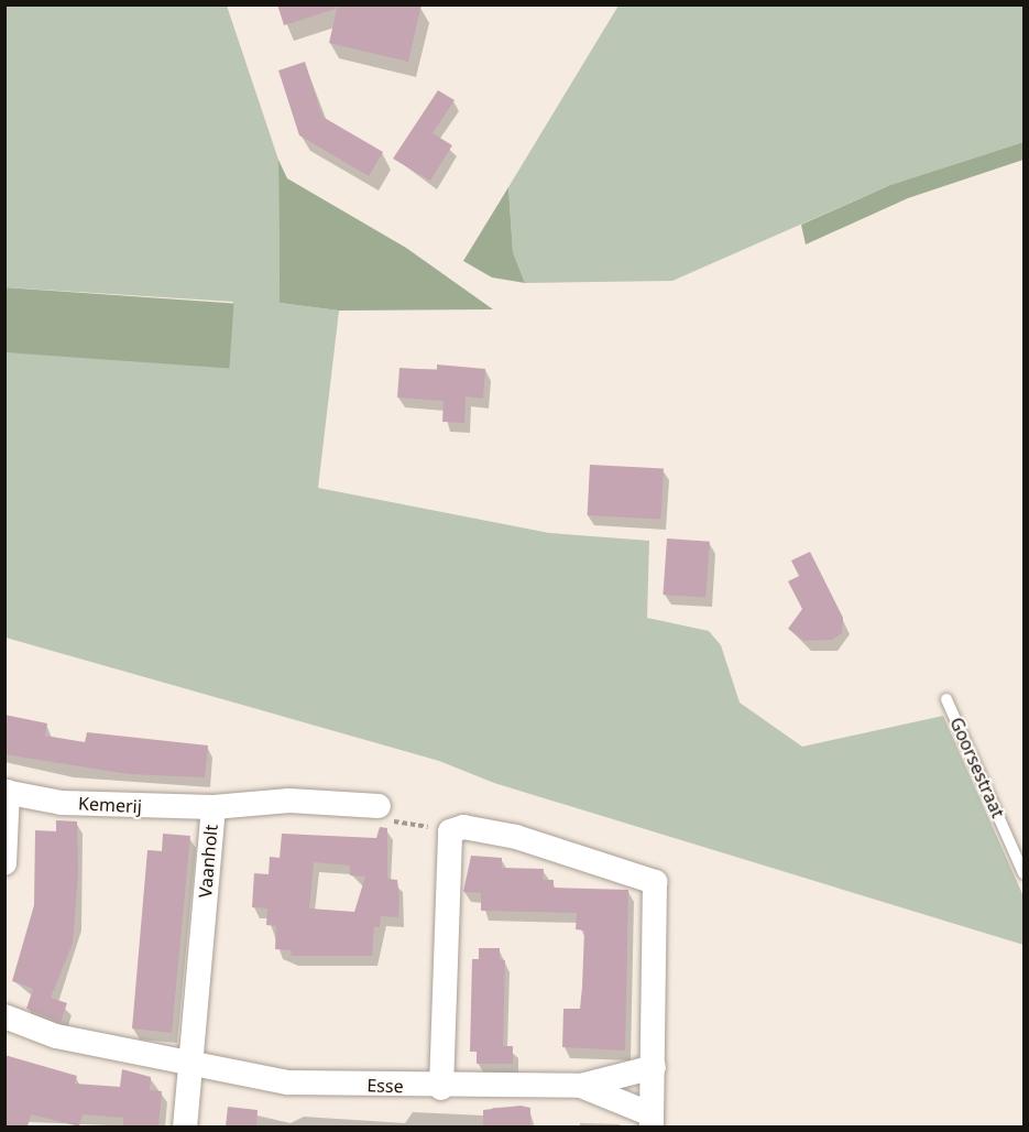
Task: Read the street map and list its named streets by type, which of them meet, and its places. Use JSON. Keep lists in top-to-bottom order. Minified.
{"streets":{"street":["Kemerij","Vaanholt","Esse"],"lane":["Goorsestraat"]},"crossings":[["Kemerij","Vaanholt"],["Vaanholt","Esse"]]}
